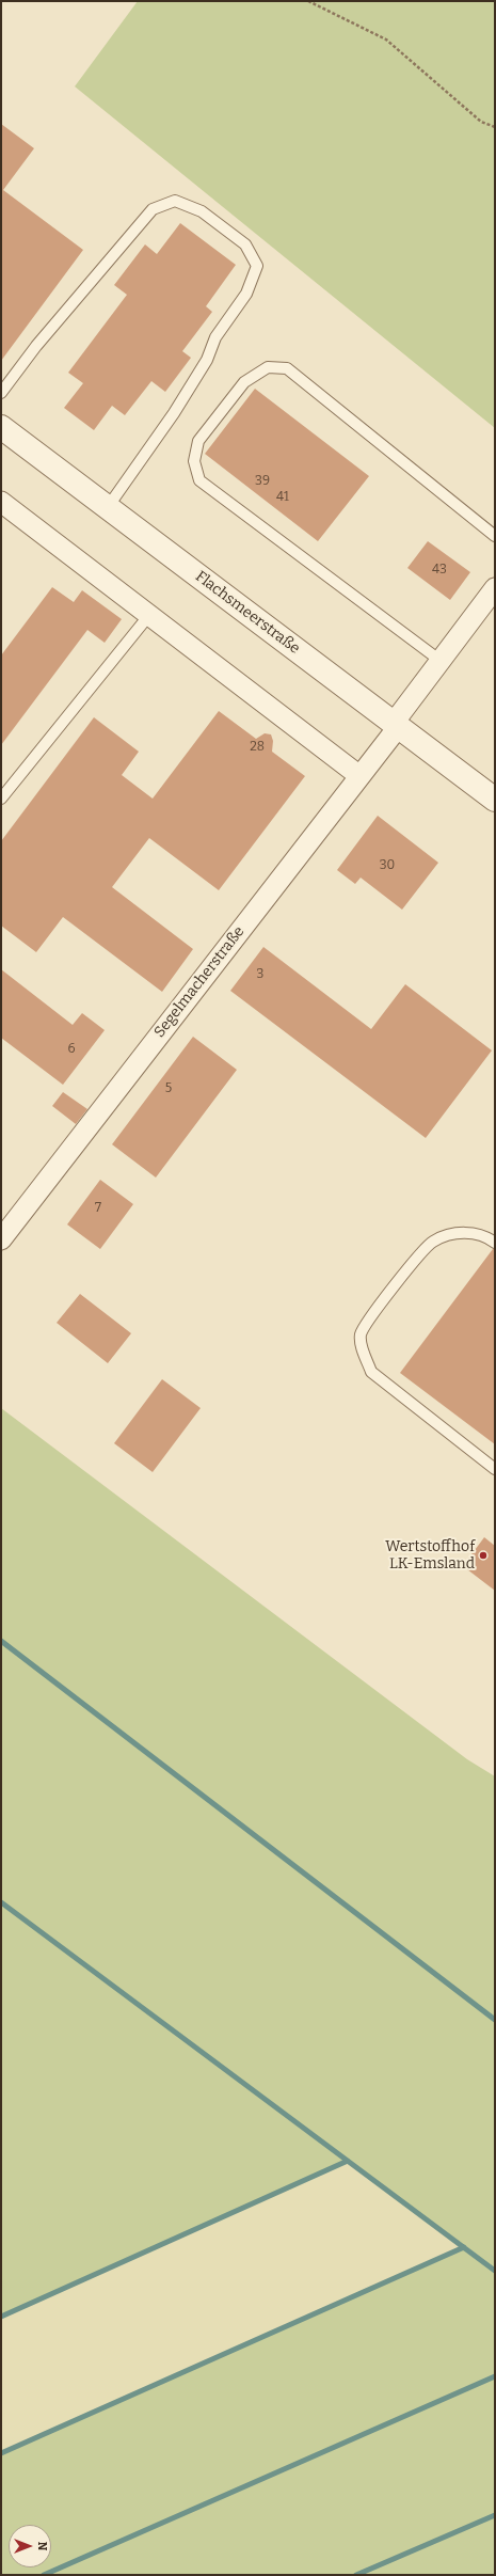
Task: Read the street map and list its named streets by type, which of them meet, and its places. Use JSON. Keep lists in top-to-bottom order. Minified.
{"streets":{"street":["Flachsmeerstraße","Segelmacherstraße"]},"crossings":[["Flachsmeerstraße","Segelmacherstraße"]],"places":["Wertstoffhof LK-Emsland"],"house_numbers":["39","41","43","28","30","3","6","5","7"],"north":"right"}
